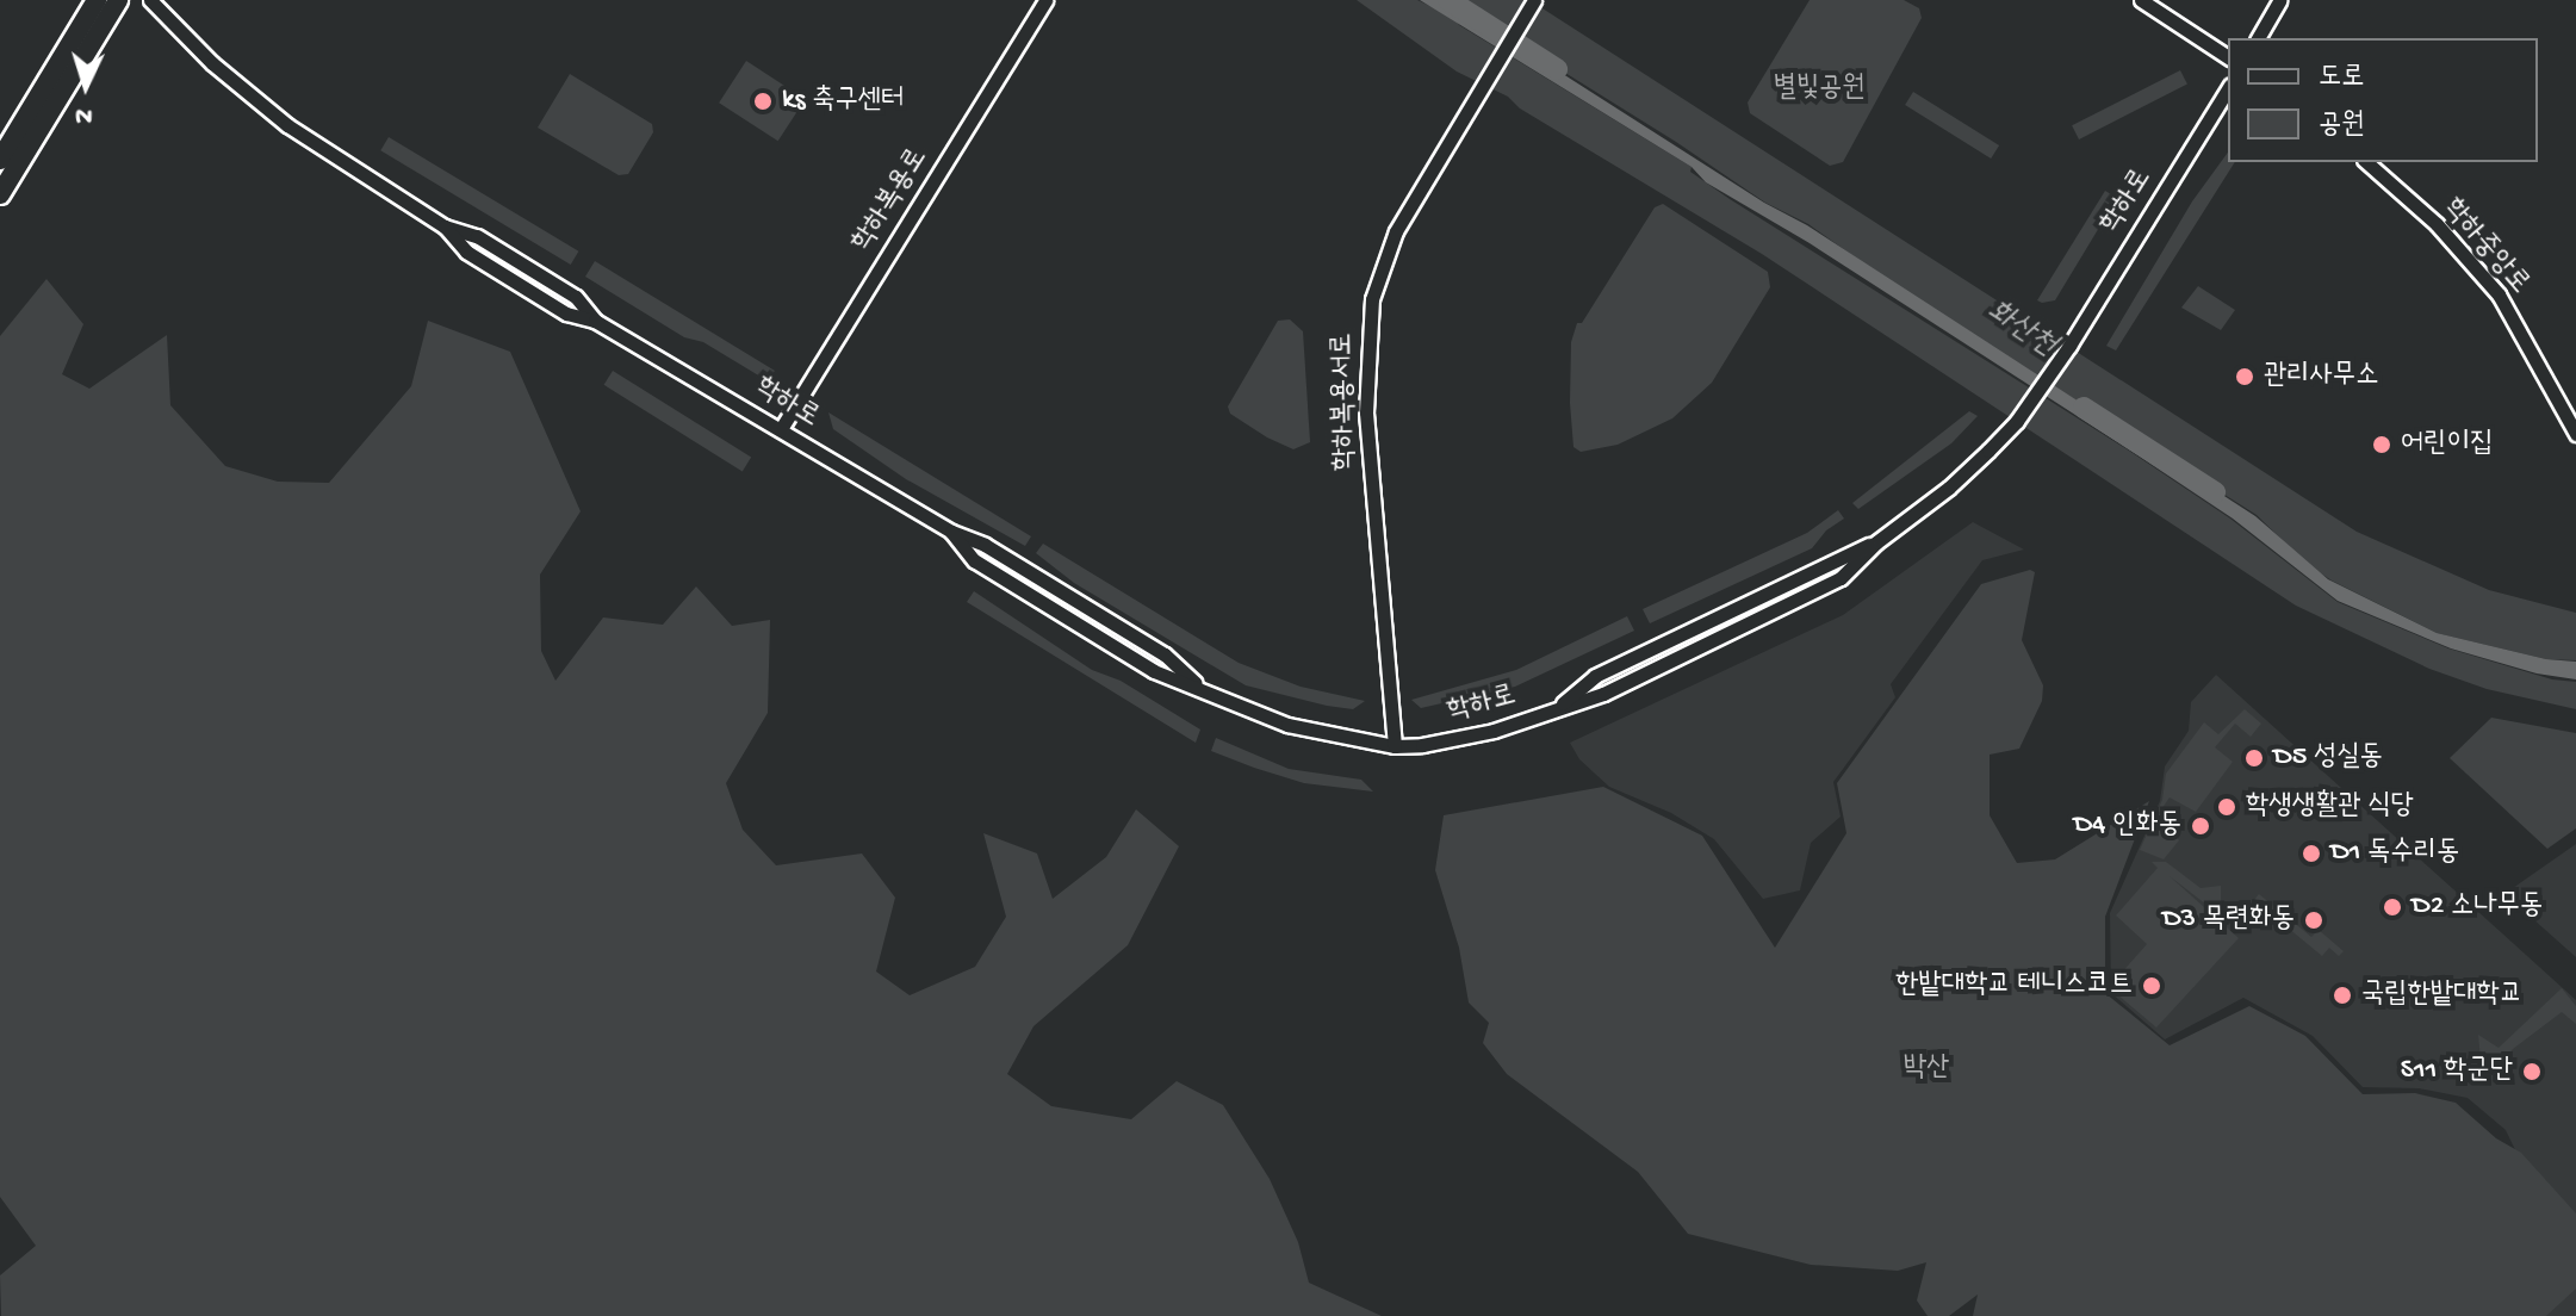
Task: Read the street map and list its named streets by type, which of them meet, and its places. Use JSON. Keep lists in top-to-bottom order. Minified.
{"streets":{"street":["학하복용로","학하로","학하중앙로","학하복용서로"]},"crossings":[["학하복용로","학하로"],["학하로","학하복용서로"]],"water":["화산천"],"parks":["별빛공원","박산"],"places":["ks 축구센터","관리사무소","어린이집","D5 성실동","학생생활관 식당","D4 인화동","D1 독수리동","D2 소나무동","D3 목련화동","한밭대학교 테니스코트","국립한밭대학교","S11 학군단"],"legend":["도로","공원"],"north":"bottom"}
